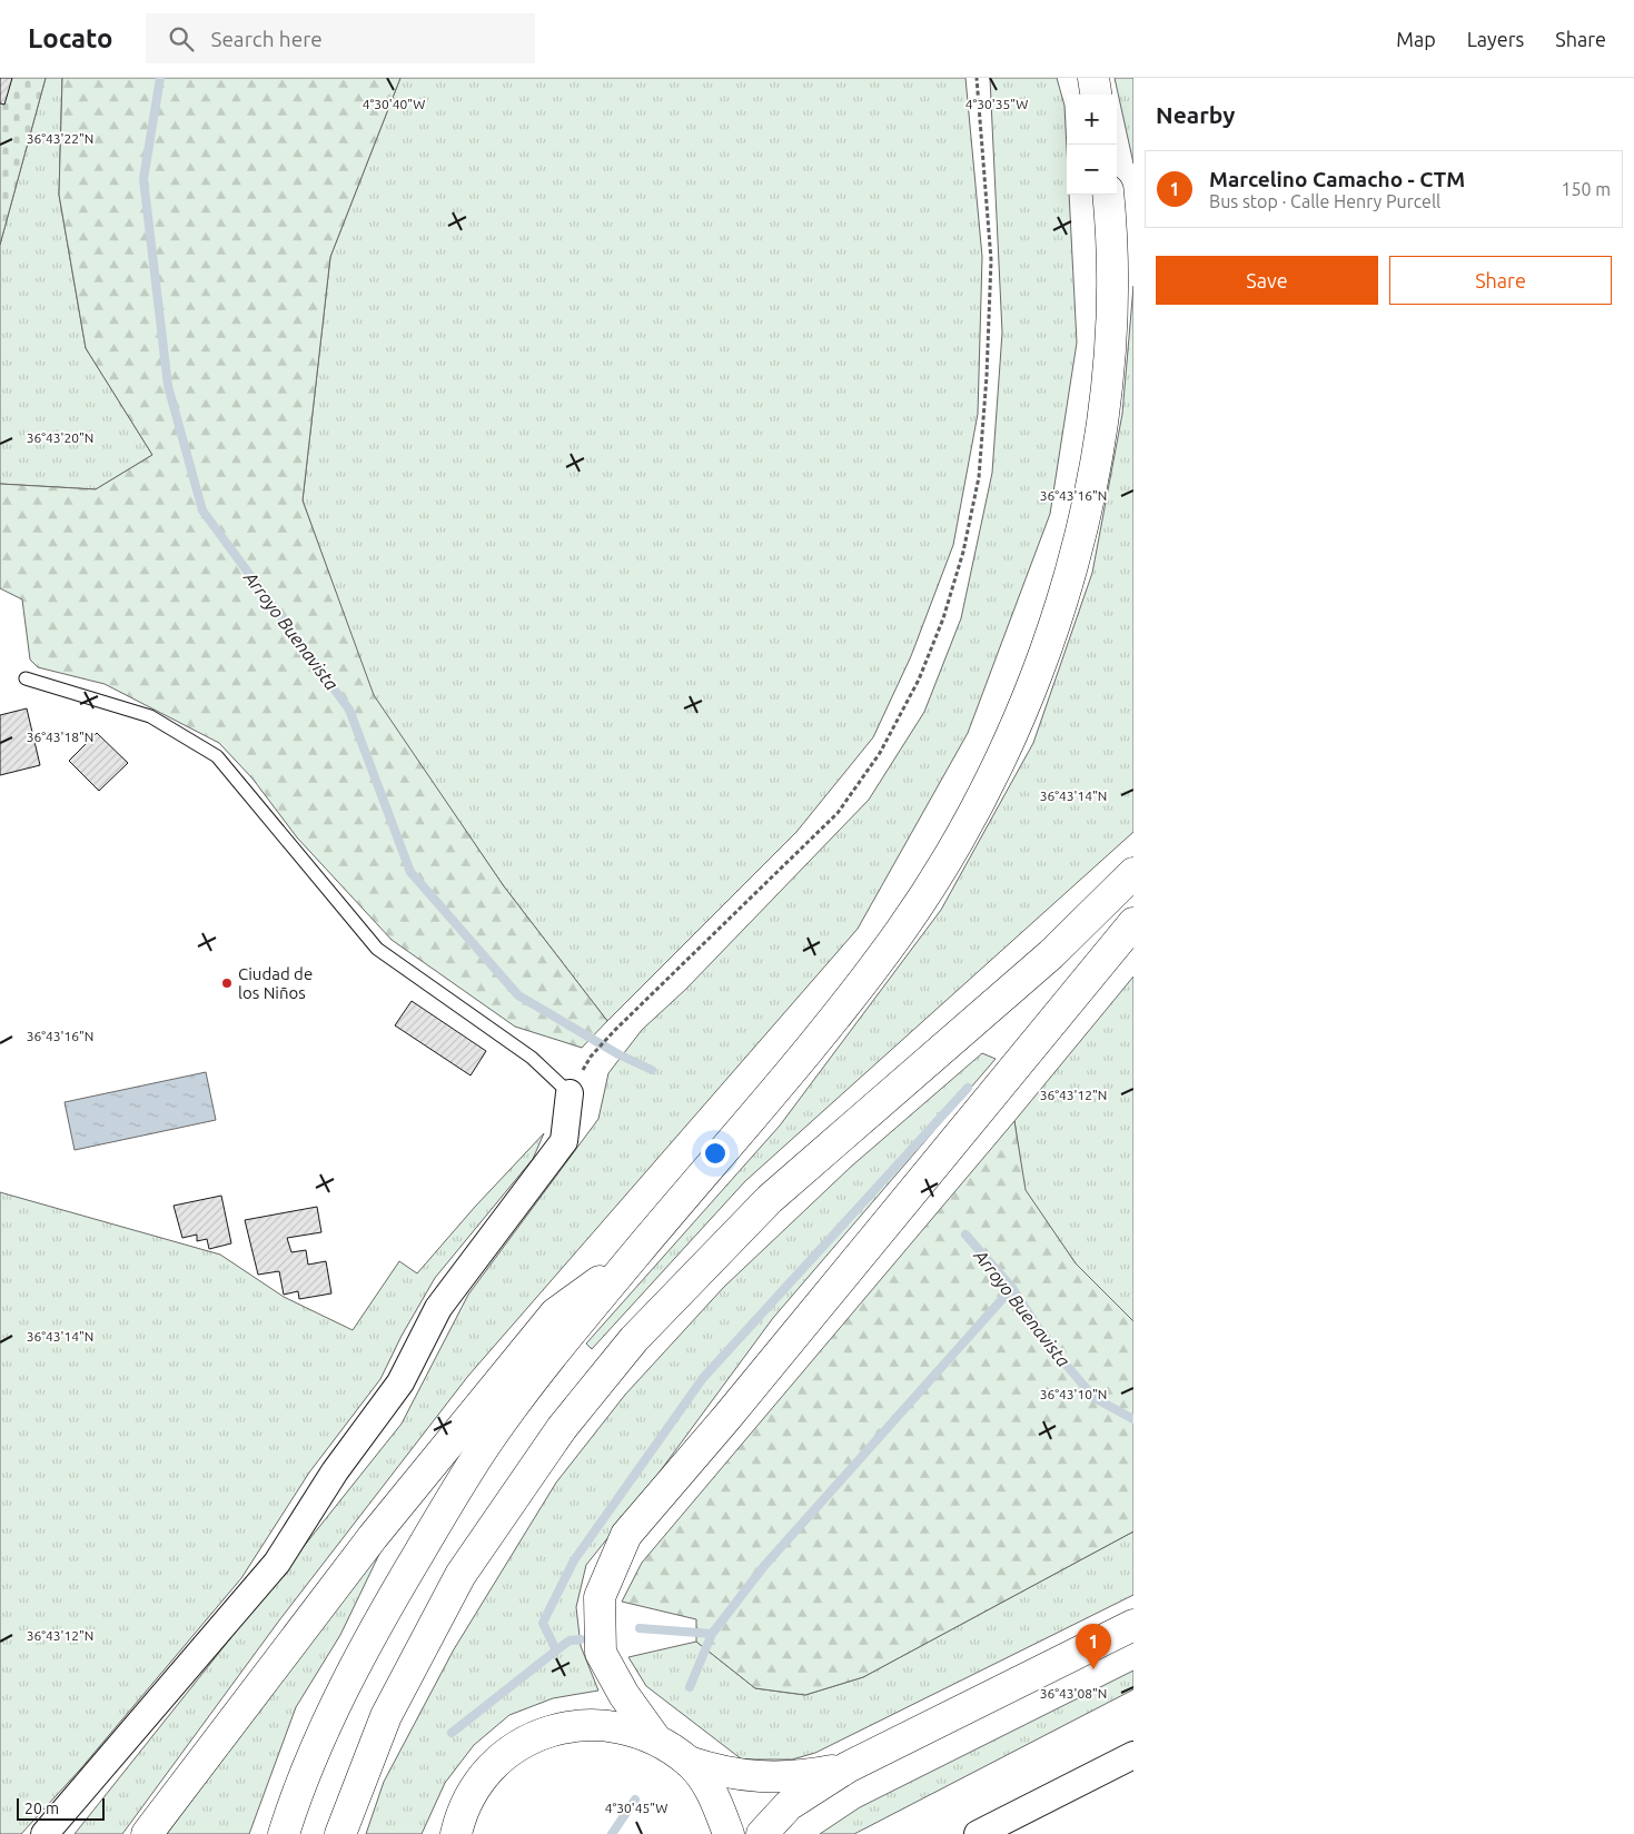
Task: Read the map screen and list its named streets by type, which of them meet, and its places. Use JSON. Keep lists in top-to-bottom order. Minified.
{"water":["Arroyo Buenavista"],"places":["Ciudad de los Niños"],"scale_bar":"20 m","page":{"header":"Locato","search":"Search here","nav":["Map","Layers","Share"],"heading":"Nearby","map_buttons":["+","−"],"list":[{"mark":"1","name":"Marcelino Camacho - CTM","note":"Bus stop · Calle Henry Purcell","value":"150 m"}],"buttons":["Save","Share"],"pins":"1","scale":"20 m"},"coordinates":["4°30'40\"W","4°30'35\"W","36°43'22\"N","36°43'20\"N","36°43'16\"N","36°43'18\"N","36°43'14\"N","36°43'12\"N","36°43'10\"N","36°43'08\"N","4°30'45\"W"]}
